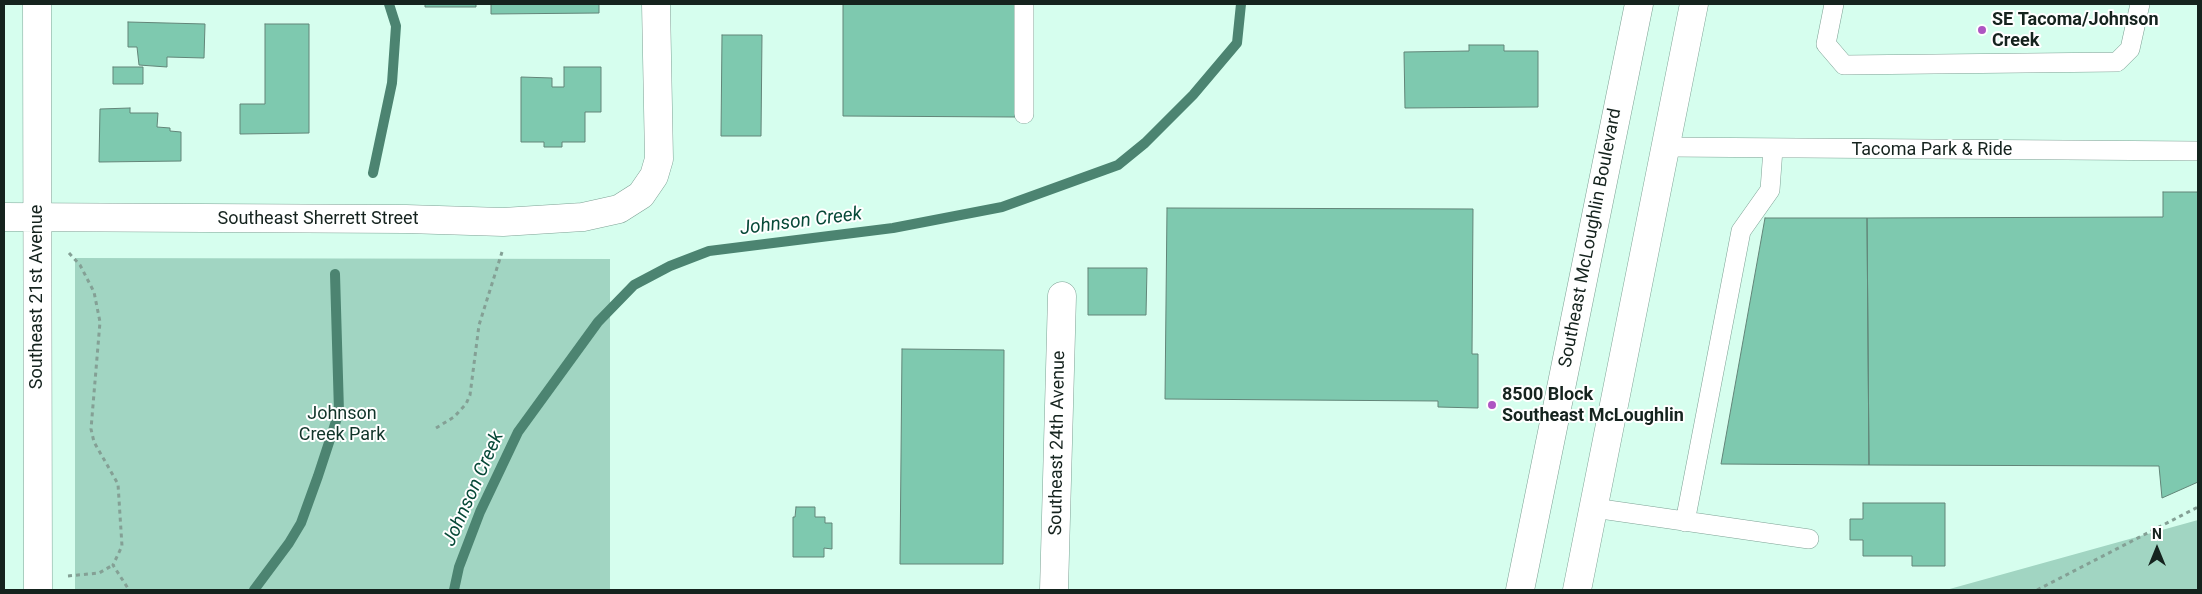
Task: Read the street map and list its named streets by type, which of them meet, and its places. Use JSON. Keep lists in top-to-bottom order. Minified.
{"streets":{"main road":["Southeast Sherrett Street","Southeast McLoughlin Boulevard","Southeast 21st Avenue","Southeast 24th Avenue"],"lane":["Tacoma Park & Ride"]},"crossings":[["Southeast Sherrett Street","Southeast 21st Avenue"]],"water":["Johnson Creek"],"parks":["Johnson Creek Park"],"places":["SE Tacoma/Johnson Creek","8500 Block Southeast McLoughlin"],"north":"top"}
